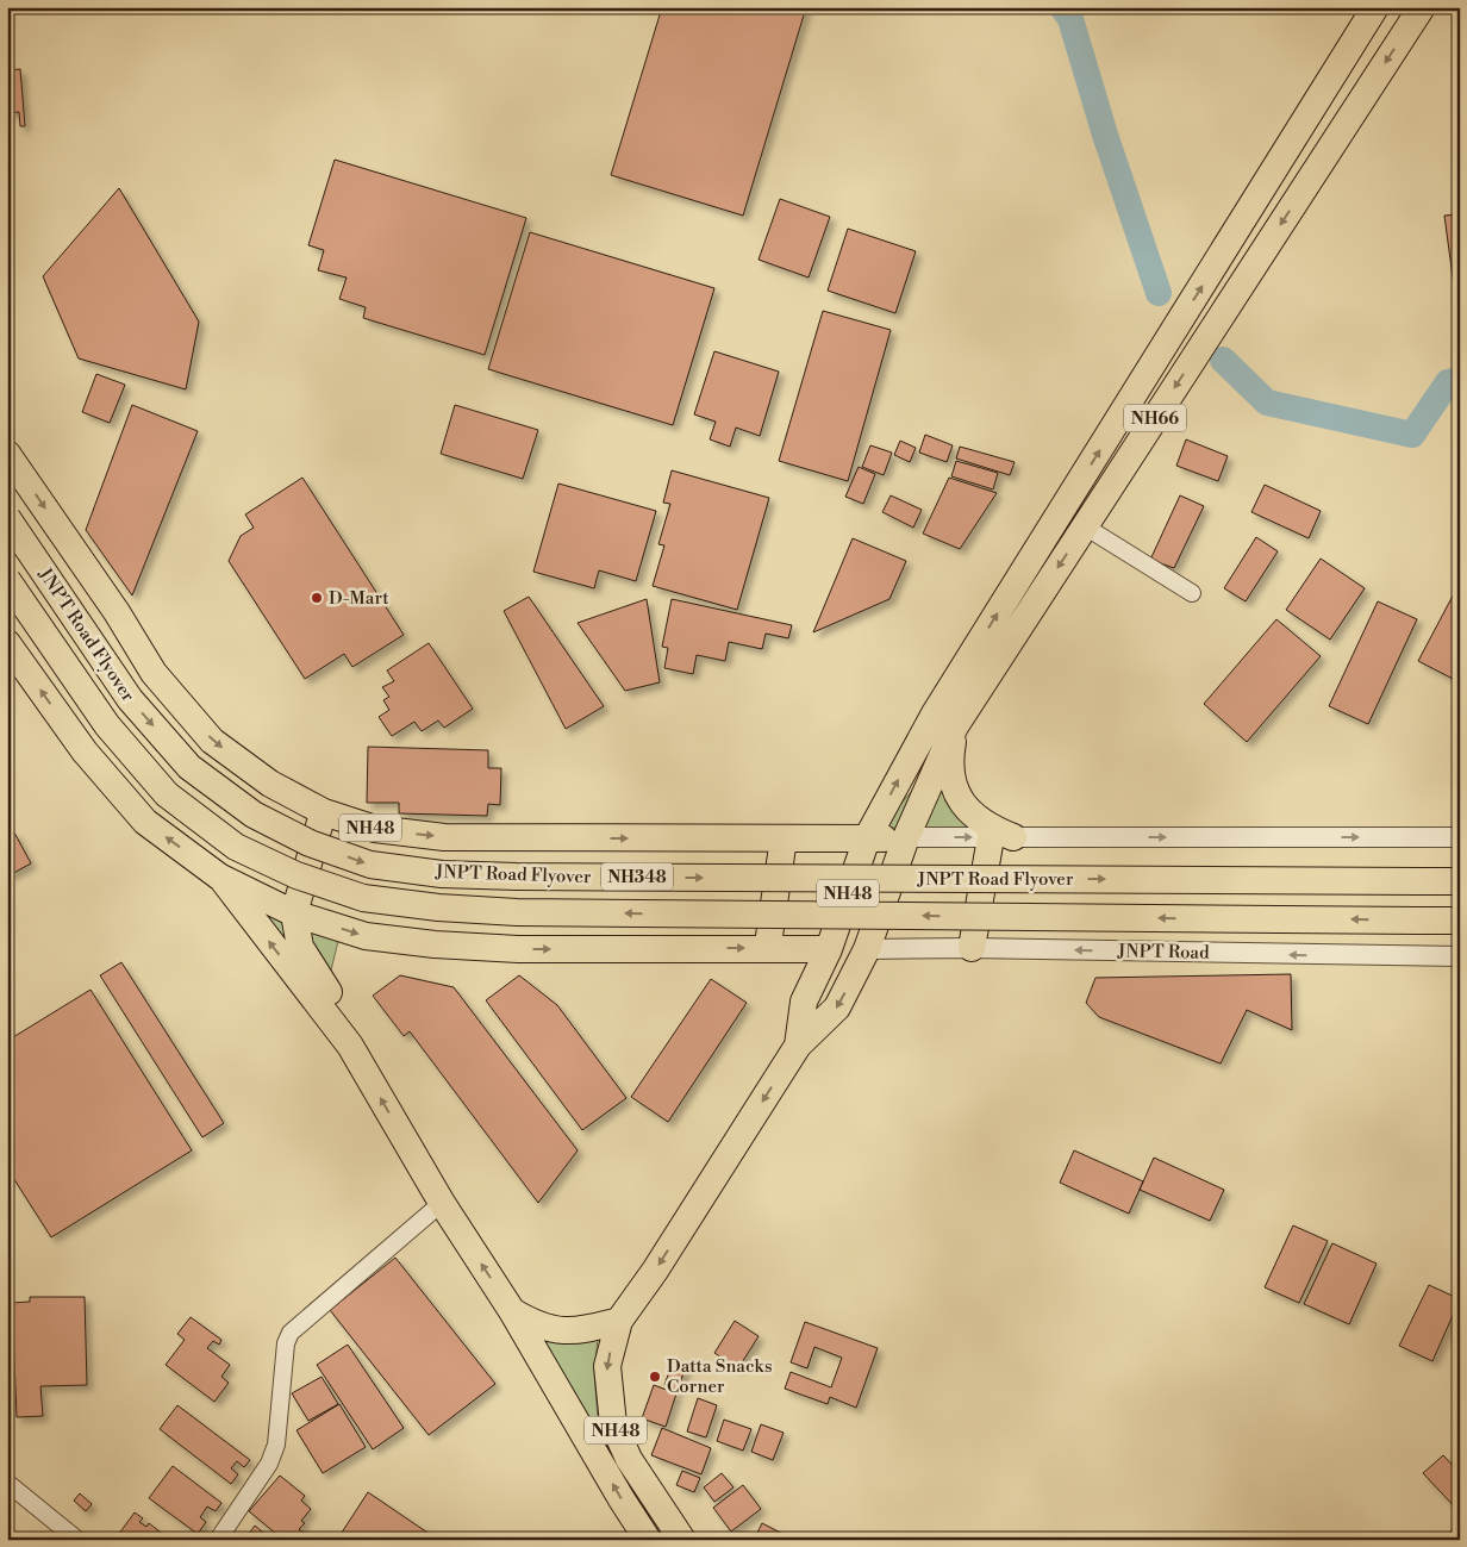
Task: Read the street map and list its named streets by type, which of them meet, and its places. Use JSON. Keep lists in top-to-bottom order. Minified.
{"streets":{"highway":["NH66","JNPT Road Flyover","NH48","NH348"],"street":["JNPT Road"]},"crossings":[["NH66","NH48"]],"places":["D-Mart","Datta Snacks Corner"]}
